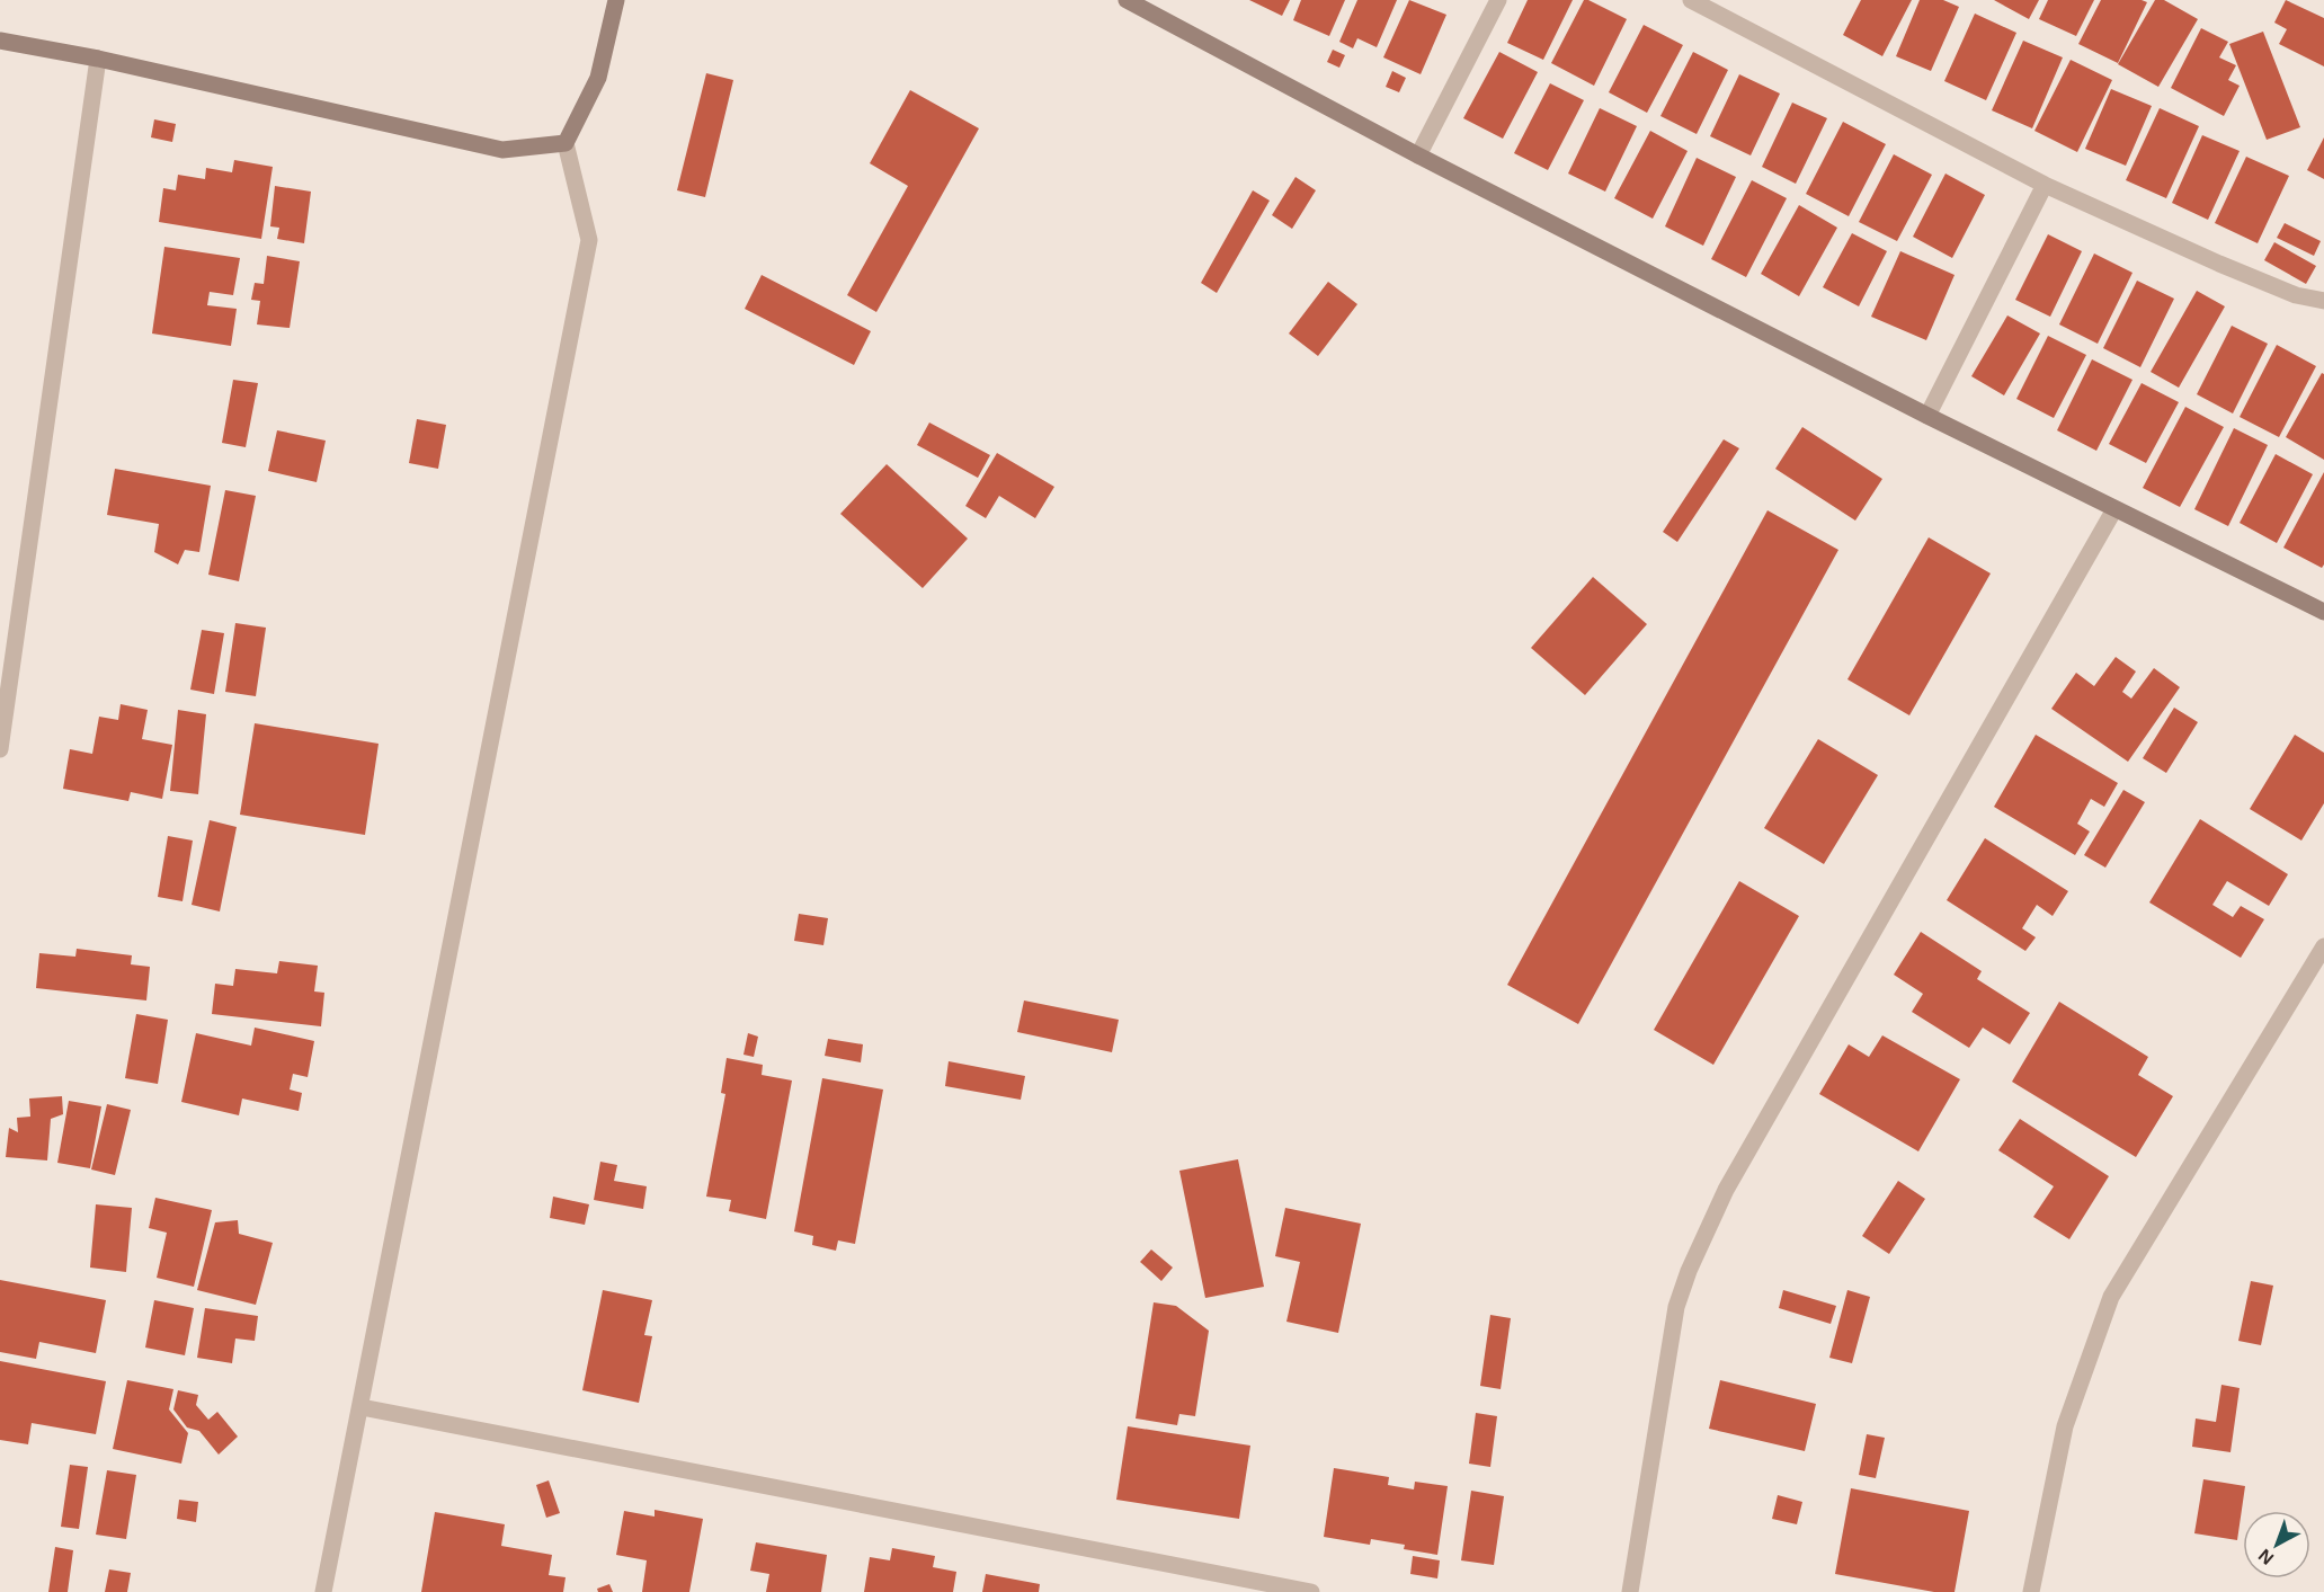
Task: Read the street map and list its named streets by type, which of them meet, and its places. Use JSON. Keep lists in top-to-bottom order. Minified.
{"north":"bottom left"}
